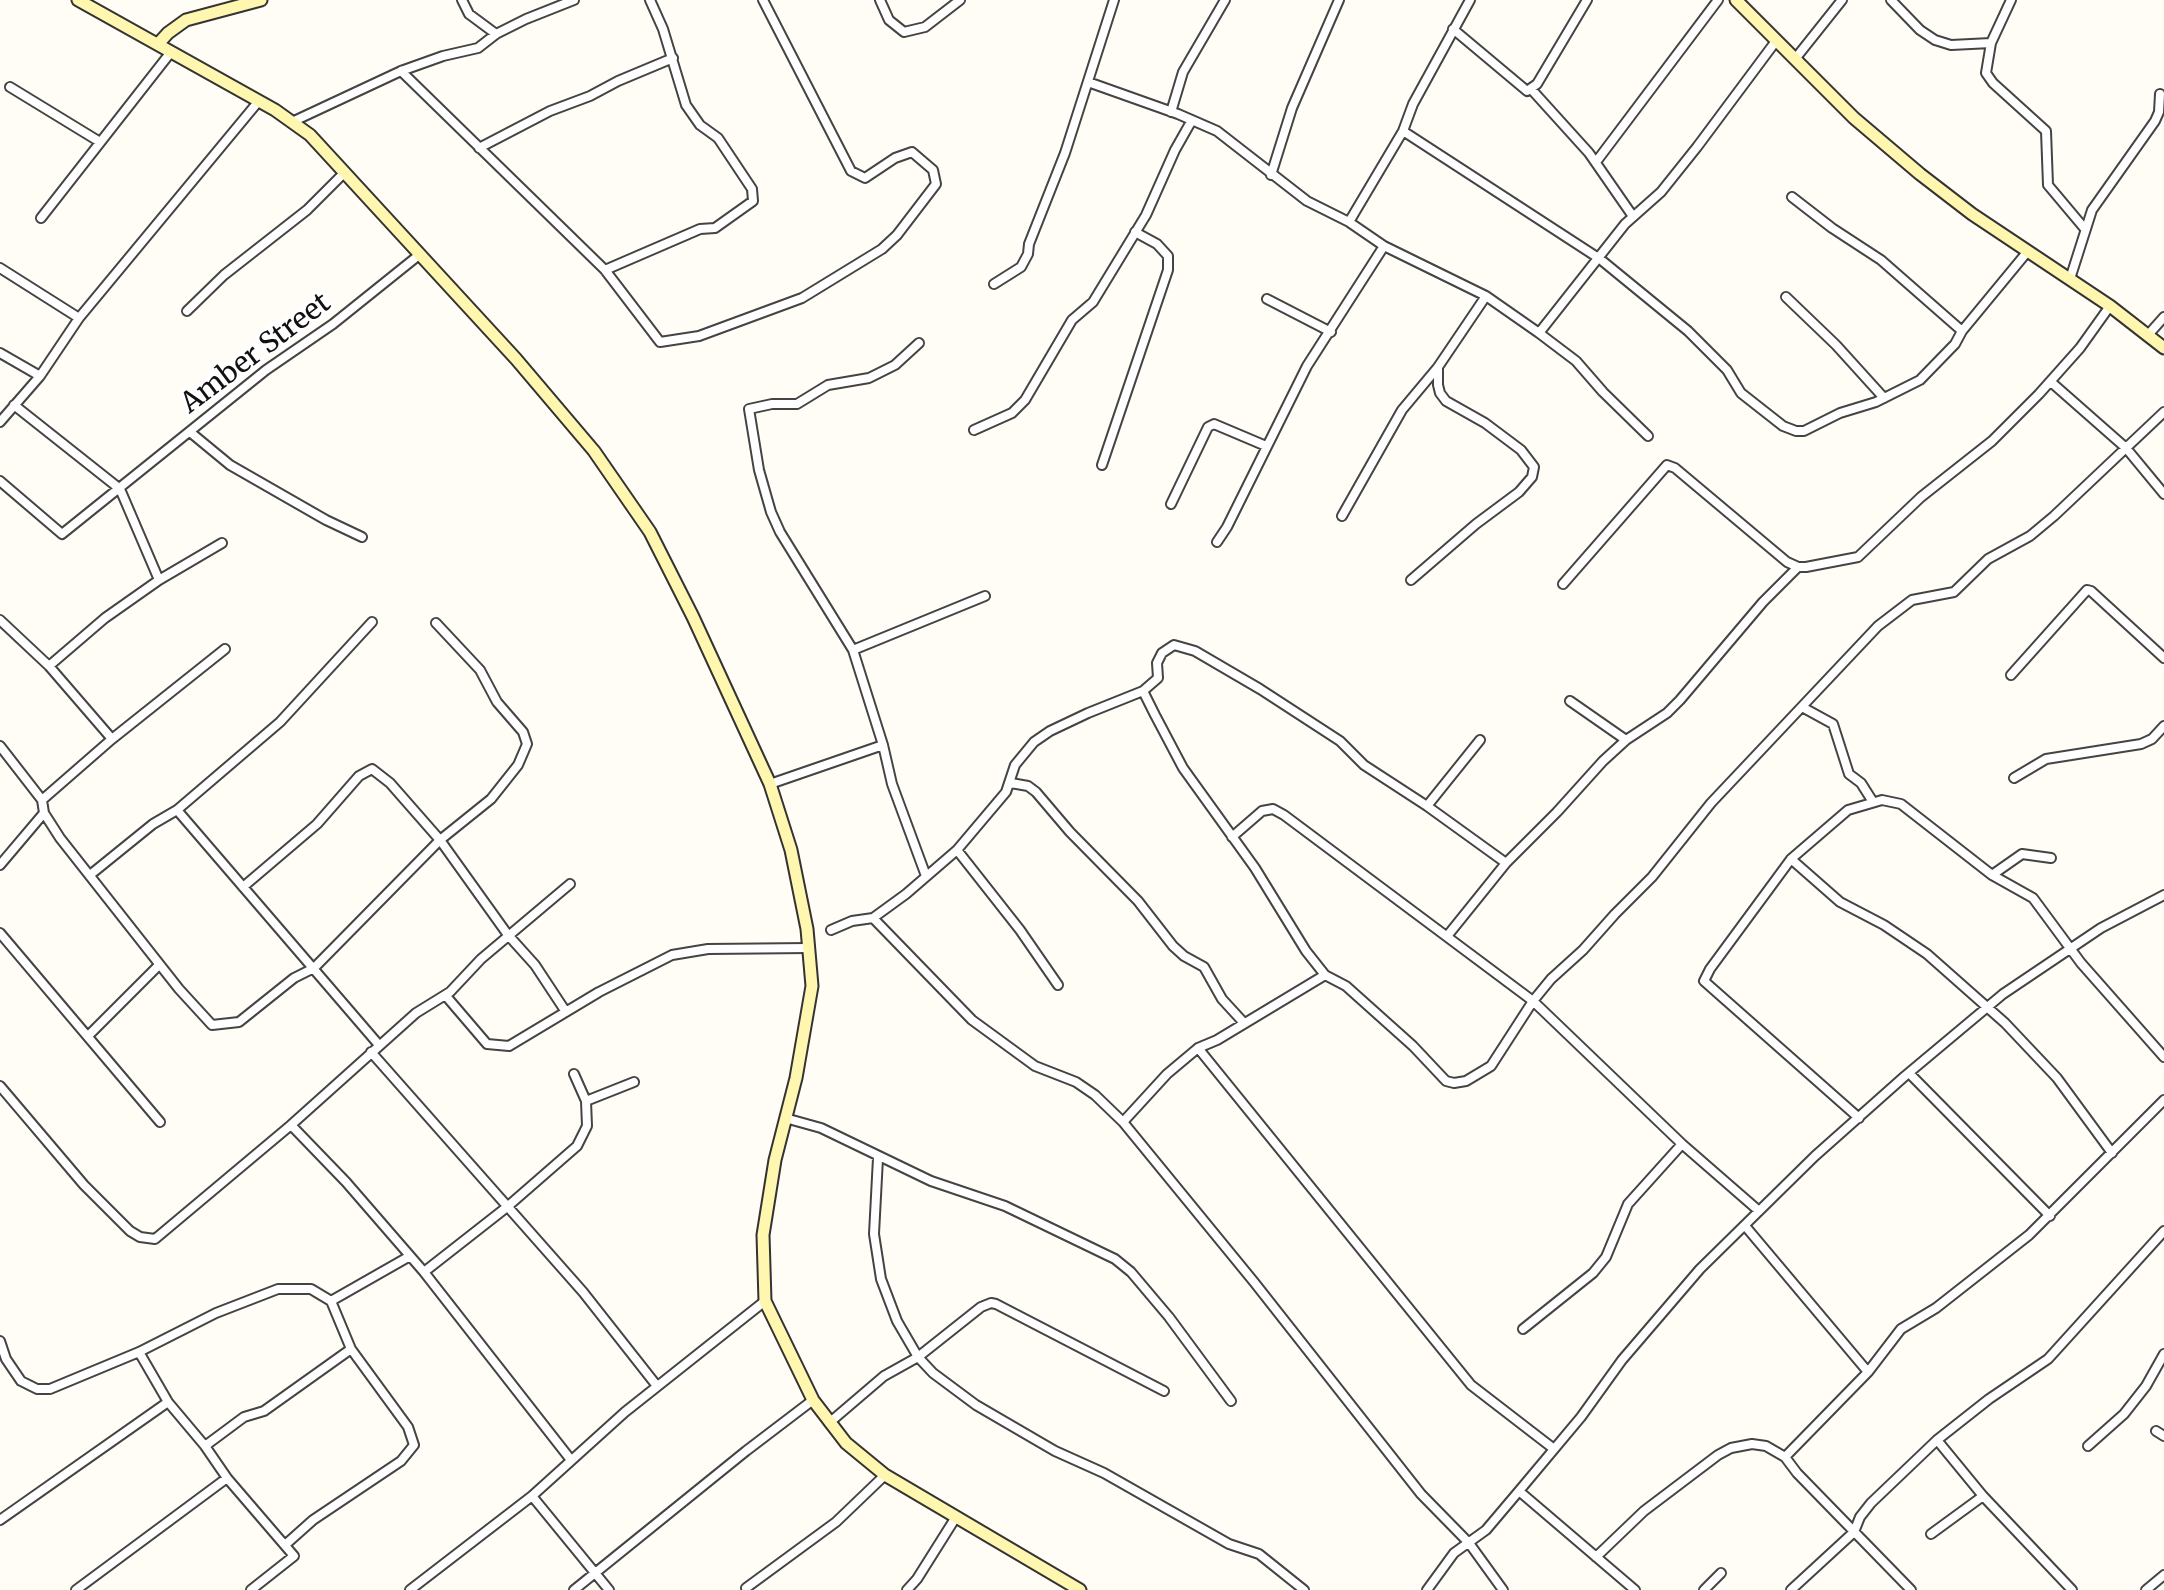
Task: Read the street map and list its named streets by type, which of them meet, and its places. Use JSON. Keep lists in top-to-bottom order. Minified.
{"streets":{"street":["Amber Street"]}}
